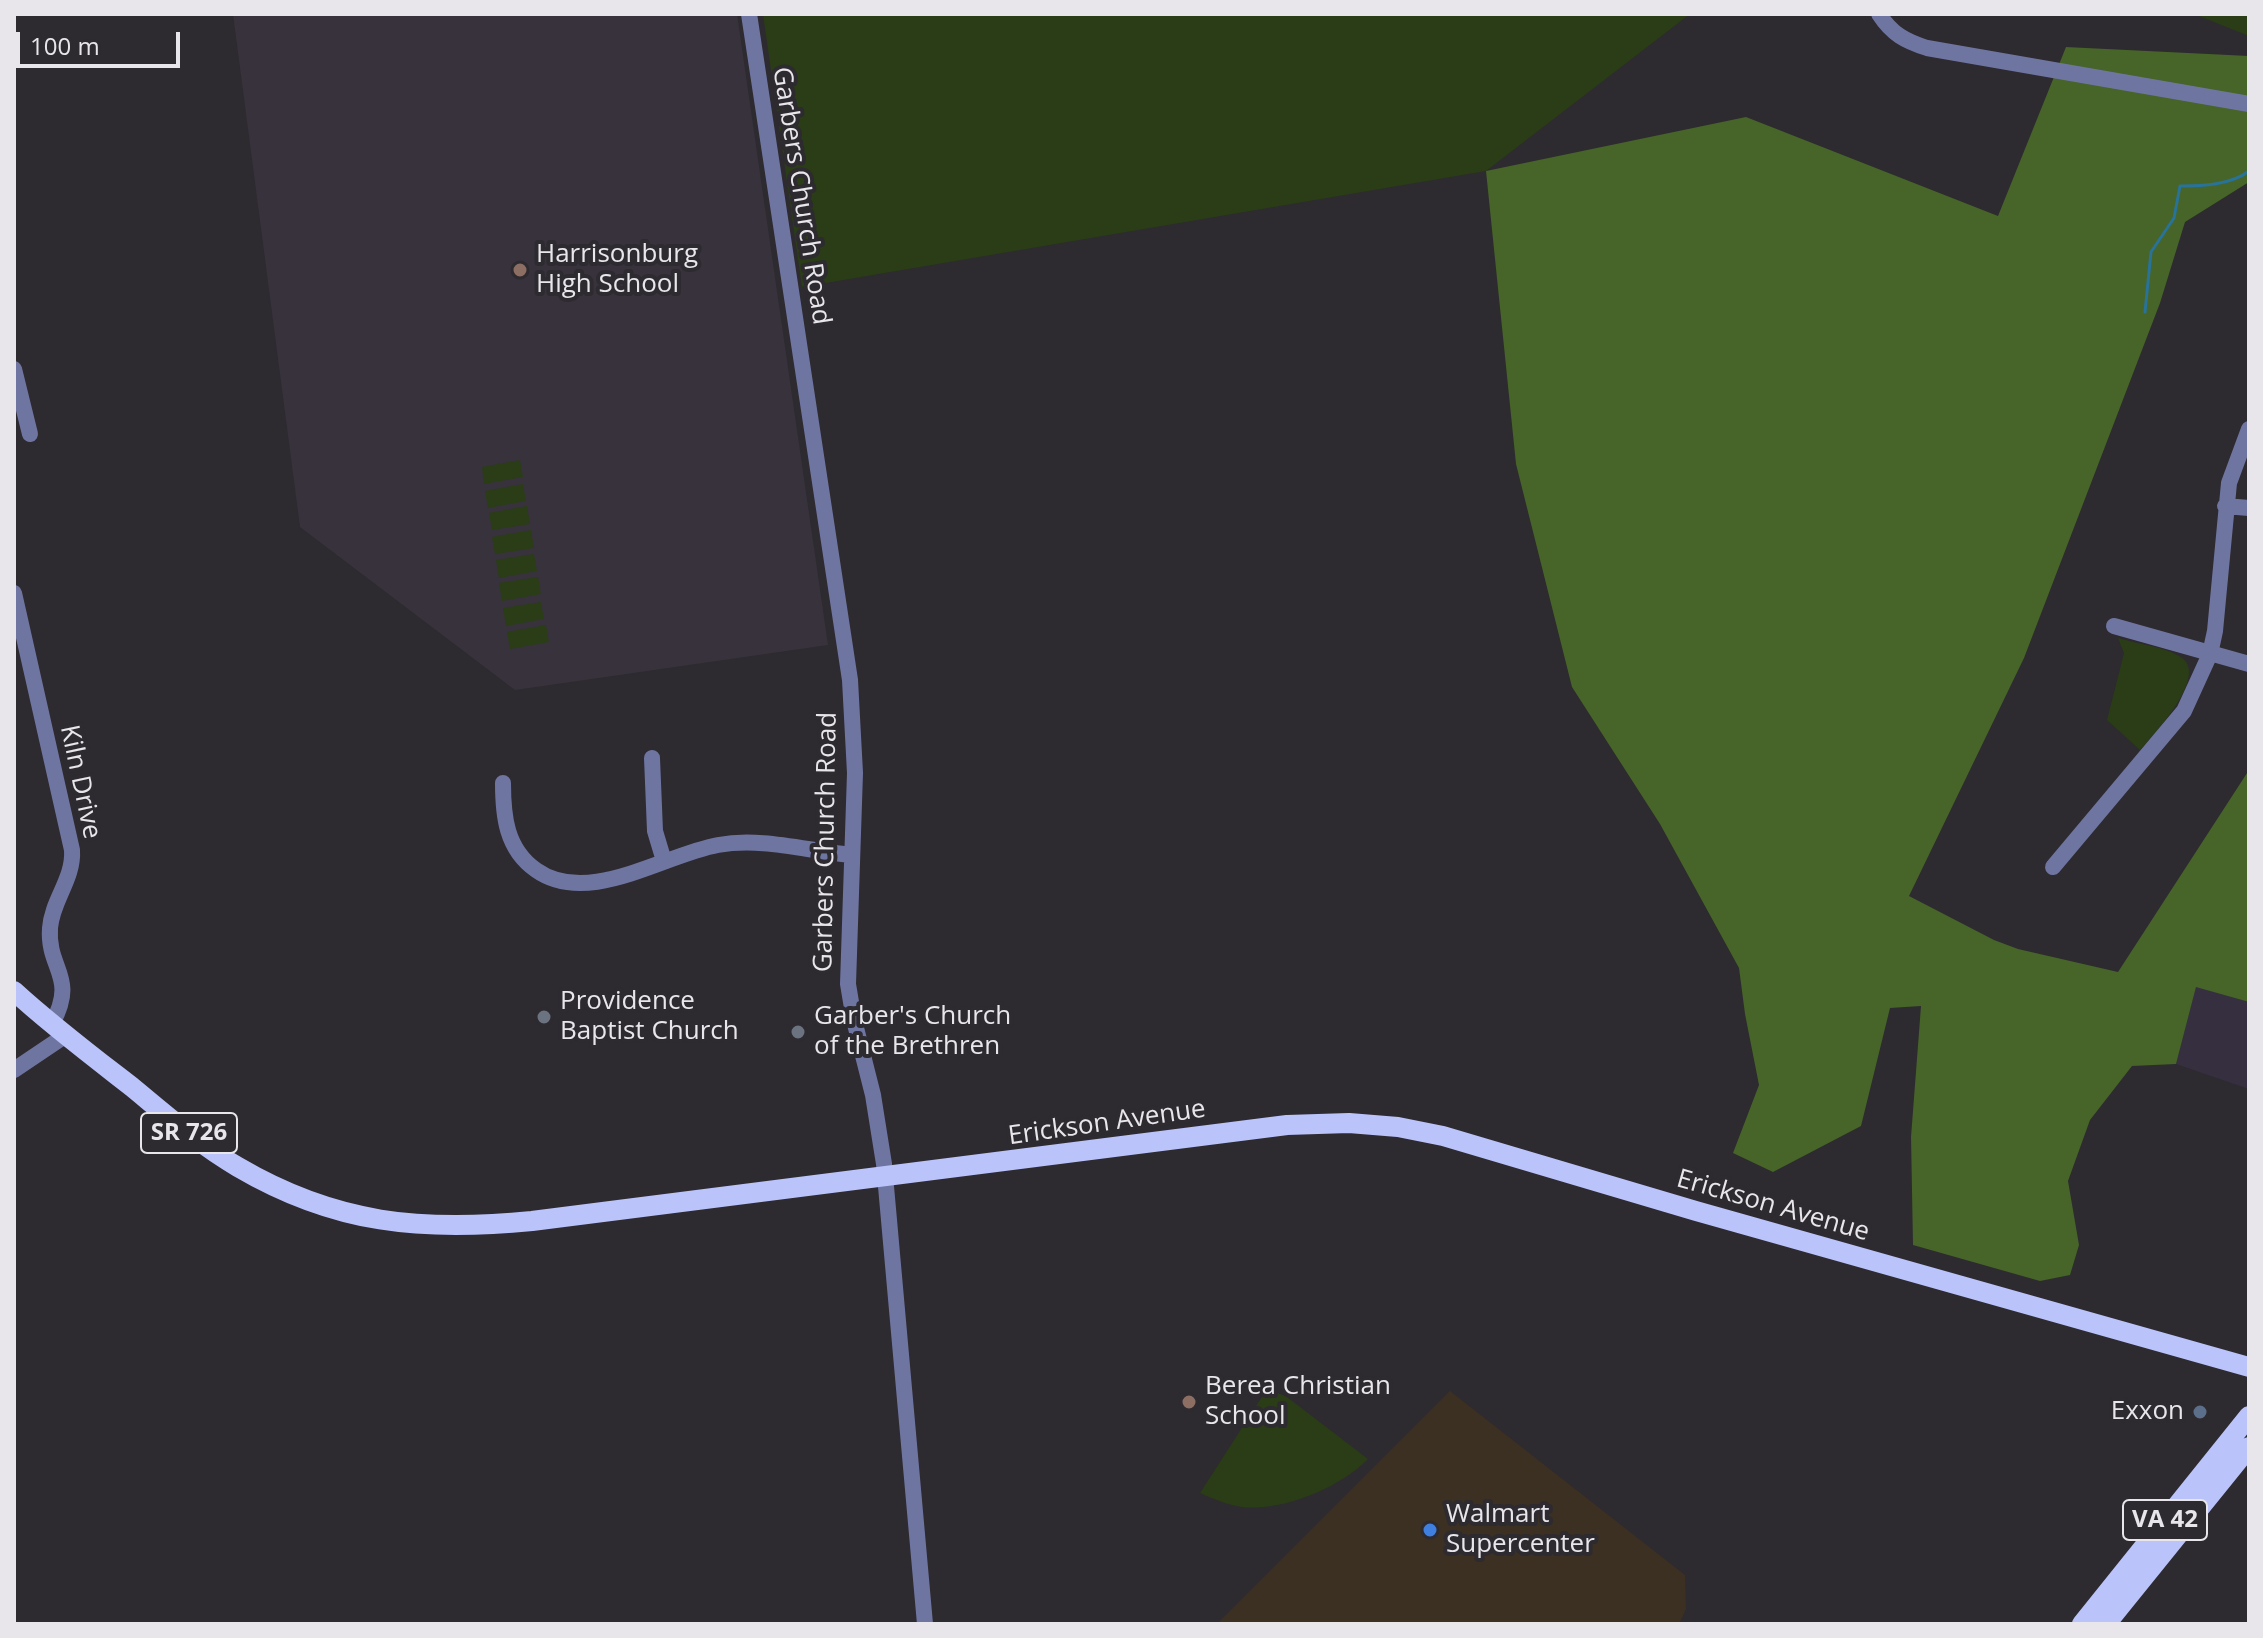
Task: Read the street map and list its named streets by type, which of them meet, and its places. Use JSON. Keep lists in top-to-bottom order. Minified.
{"streets":{"main road":["Erickson Avenue","SR 726","VA 42"],"street":["Garbers Church Road","Kiln Drive"]},"crossings":[["Garbers Church Road","Erickson Avenue"],["Kiln Drive","Erickson Avenue"]],"places":["Harrisonburg High School","Providence Baptist Church","Garber's Church of the Brethren","Berea Christian School","Exxon","Walmart Supercenter"],"scale_bar":"100 m"}
